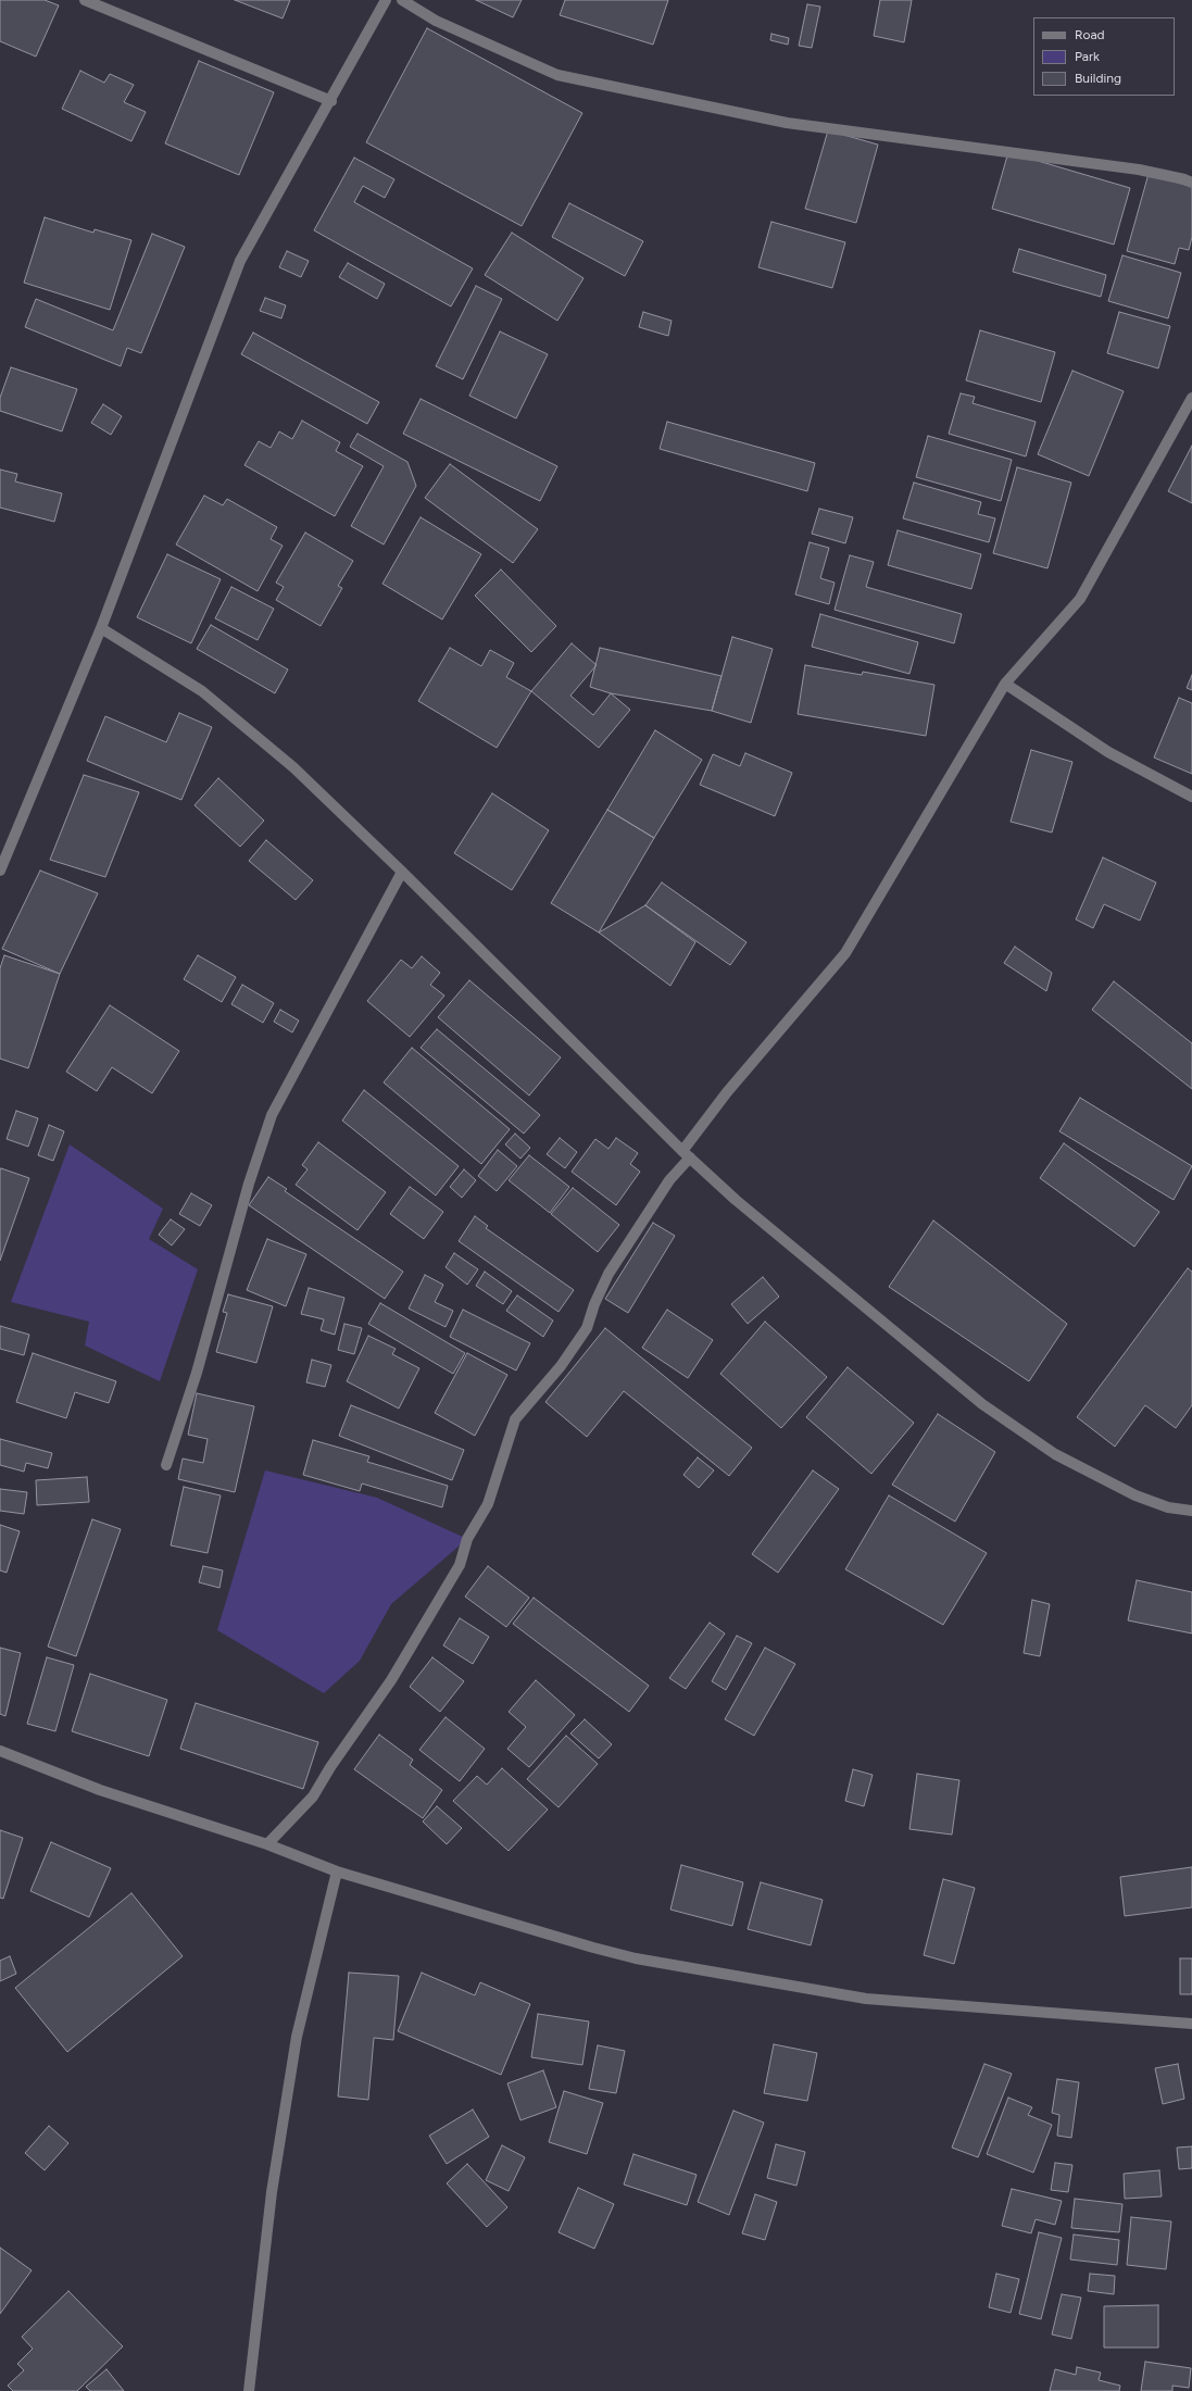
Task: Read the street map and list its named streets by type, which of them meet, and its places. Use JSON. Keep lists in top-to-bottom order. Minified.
{"legend":["Road","Park","Building"]}
